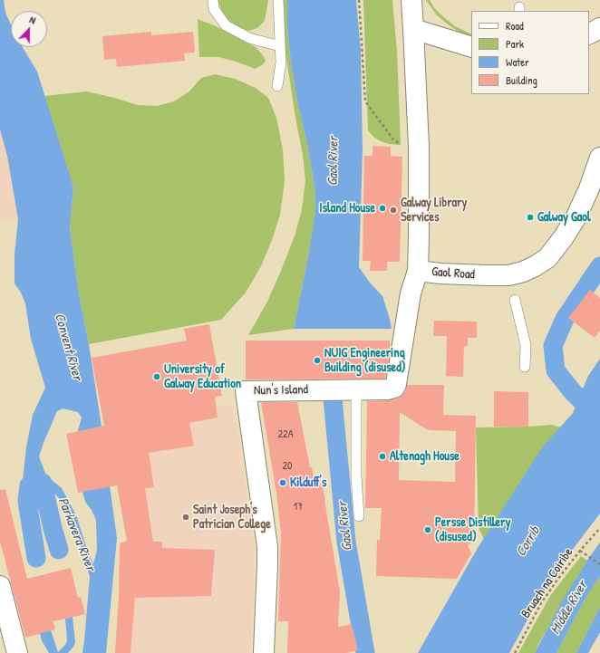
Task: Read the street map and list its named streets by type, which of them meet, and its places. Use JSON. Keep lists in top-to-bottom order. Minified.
{"streets":{"street":["Gaol Road","Nun's Island"],"path":["Bruach na Coiribe"]},"crossings":[["Gaol Road","Nun's Island"]],"water":["Gaol River","Convent River","Parkavera River","Corrib","Middle River"],"places":["Island House","Galway Library Services","Galway Gaol","NUIG Engineering Building (disused)","University of Galway Education","Altenagh House","Kilduff's","Saint Joseph's Patrician College","Persse Distillery (disused)"],"house_numbers":["22A","20","17"],"legend":["Road","Park","Water","Building"],"north":"top"}
